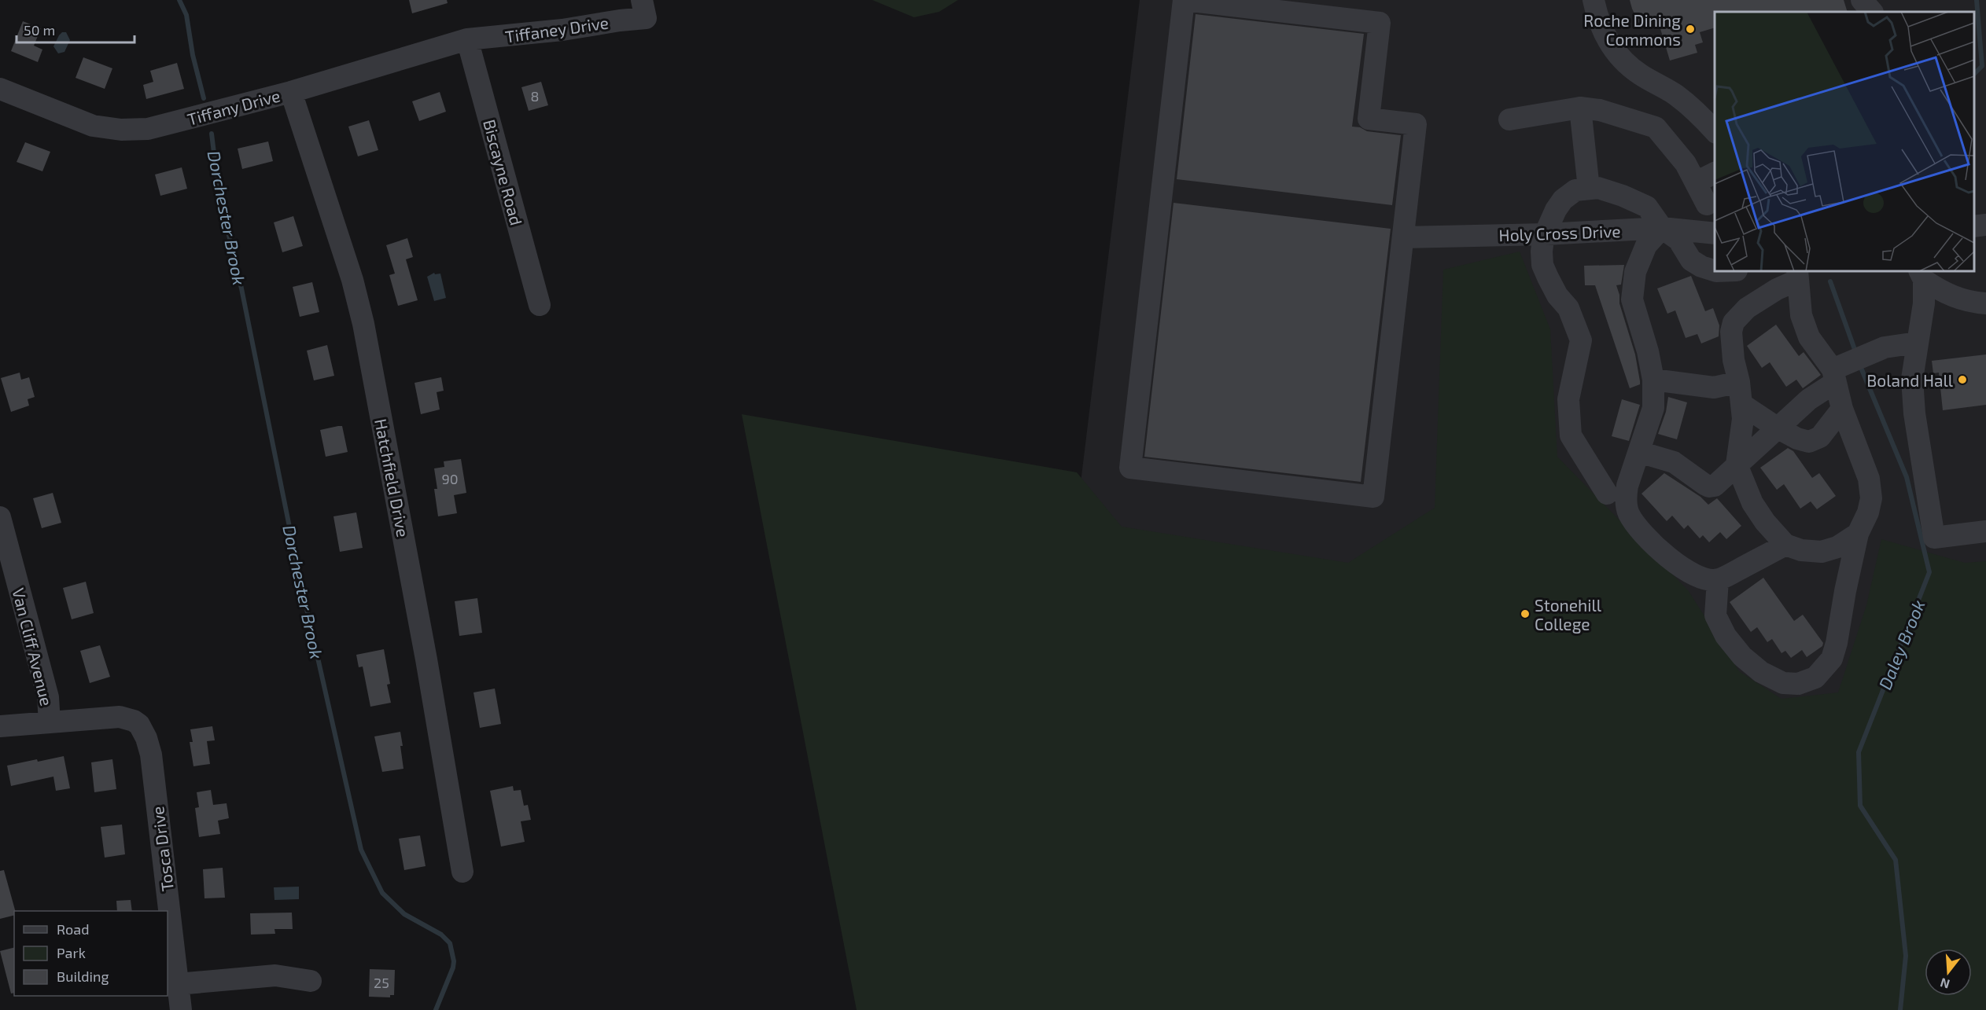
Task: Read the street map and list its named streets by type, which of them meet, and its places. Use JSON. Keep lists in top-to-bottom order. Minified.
{"streets":{"street":["Tiffaney Drive","Tiffany Drive","Biscayne Road","Holy Cross Drive","Hatchfield Drive","Van Cliff Avenue","Tosca Drive"]},"crossings":[["Tiffaney Drive","Tiffany Drive"],["Tiffaney Drive","Biscayne Road"],["Tiffany Drive","Biscayne Road"],["Tiffany Drive","Hatchfield Drive"],["Van Cliff Avenue","Tosca Drive"]],"water":["Dorchester Brook","Daley Brook"],"places":["Roche Dining Commons","Boland Hall","Stonehill College"],"house_numbers":["8","90","25"],"legend":["Road","Park","Building"],"scale_bar":"50 m","north":"bottom"}
